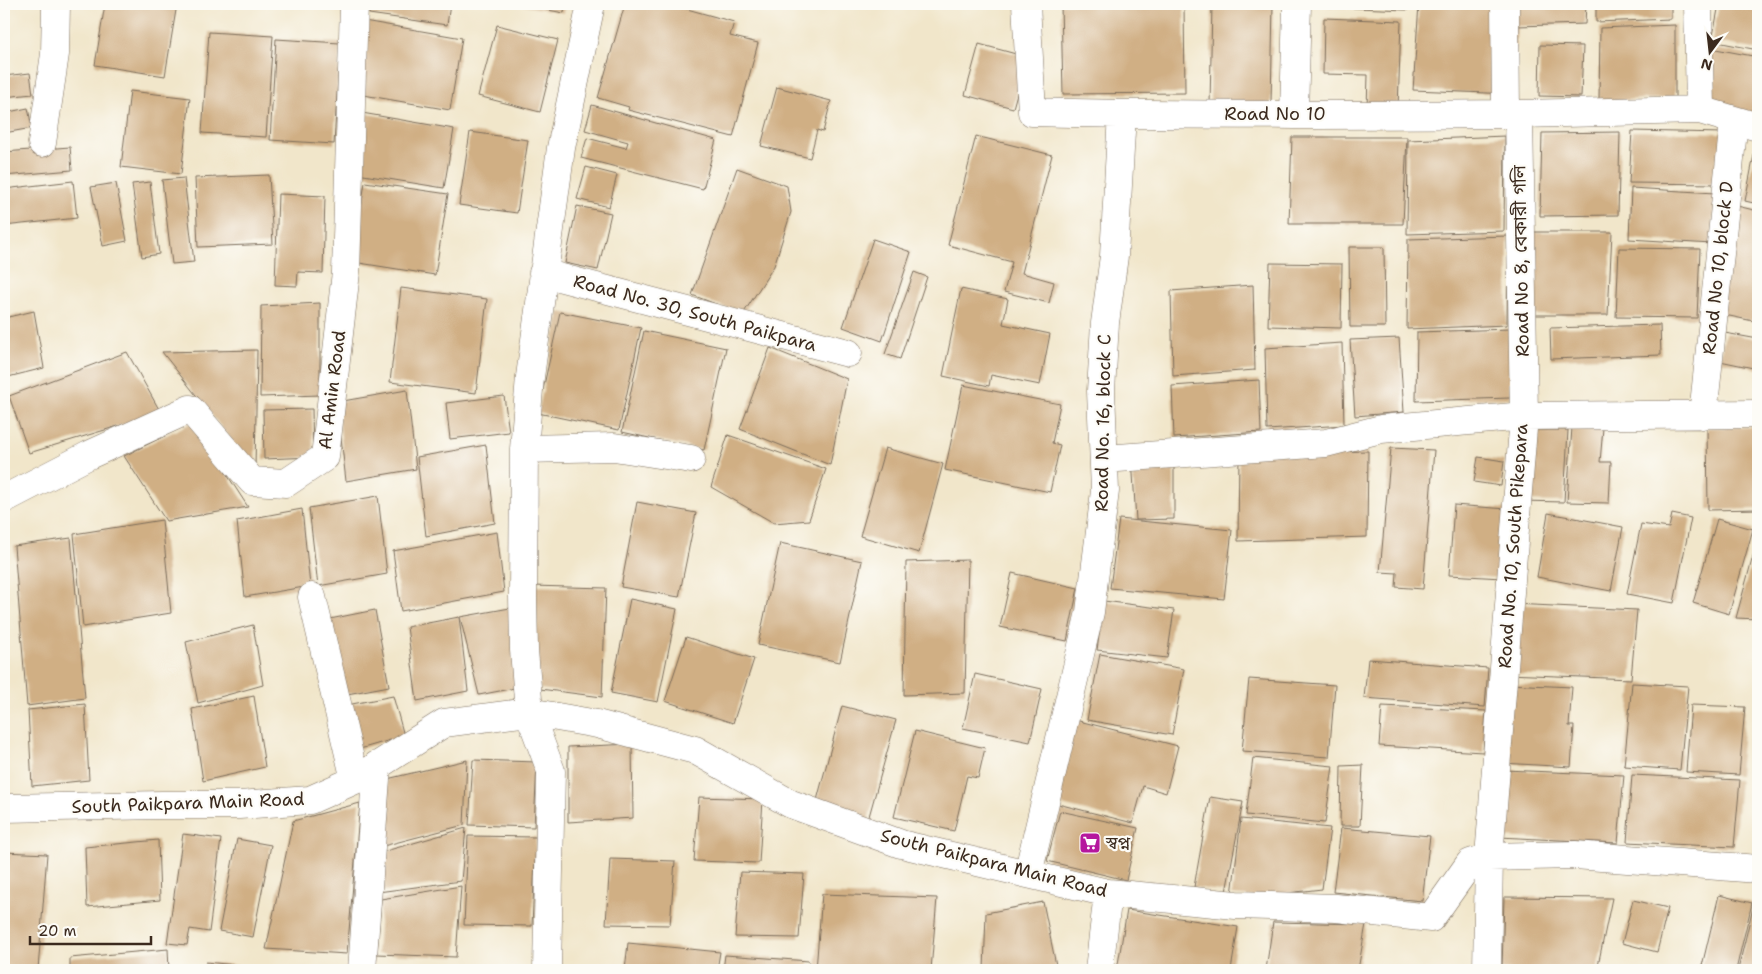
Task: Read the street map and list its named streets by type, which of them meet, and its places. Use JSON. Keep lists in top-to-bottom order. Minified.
{"streets":{"street":["Road No 10","Road No 8, বেকারী গলি","Road No 10, block D","Road No. 30, South Paikpara","Al Amin Road","Road No. 16, block C","Road No. 10, South Pikepara","South Paikpara Main Road"]},"crossings":[["Road No 10","Road No 8, বেকারী গলি"],["Road No 10","Road No. 16, block C"],["Road No 8, বেকারী গলি","Road No. 10, South Pikepara"],["Road No. 16, block C","Road No. 10, South Pikepara"],["Road No. 16, block C","South Paikpara Main Road"],["Road No. 10, South Pikepara","South Paikpara Main Road"]],"places":{"supermarket":["স্বপ্ন"]},"scale_bar":"20 m","north":"bottom"}
